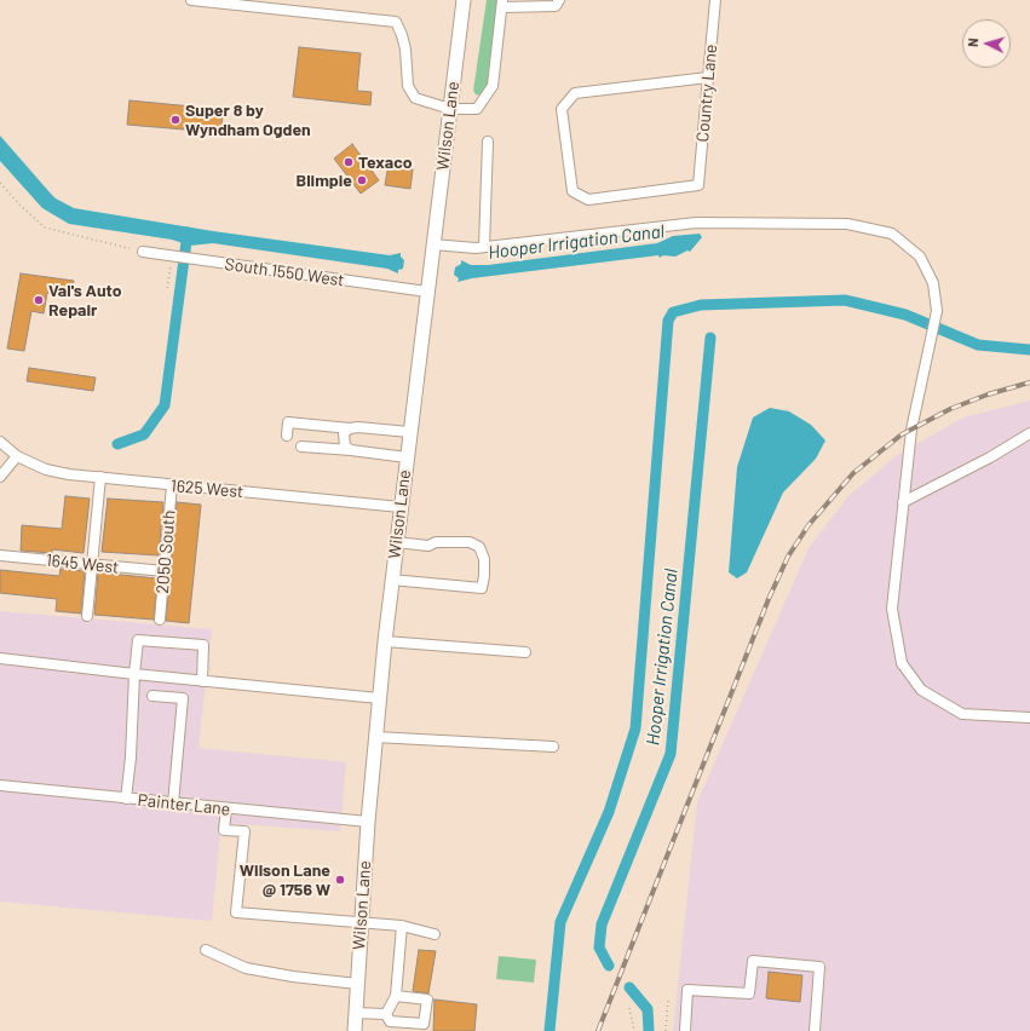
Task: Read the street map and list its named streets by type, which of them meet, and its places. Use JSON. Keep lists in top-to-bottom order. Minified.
{"streets":{"main road":["Wilson Lane"],"street":["Country Lane","South 1550 West","1625 West","2050 South","1645 West","Painter Lane"]},"crossings":[["Wilson Lane","South 1550 West"],["Wilson Lane","1625 West"],["Wilson Lane","Painter Lane"],["1625 West","2050 South"],["2050 South","1645 West"]],"water":["Hooper Irrigation Canal"],"places":["Super 8 by Wyndham Ogden","Texaco","Blimpie","Val's Auto Repair","Wilson Lane @ 1756 W"],"north":"left"}
